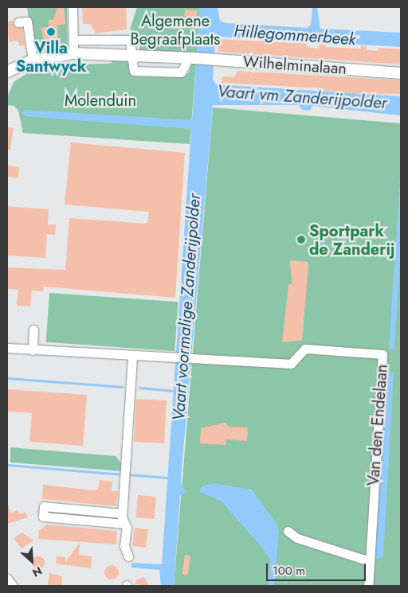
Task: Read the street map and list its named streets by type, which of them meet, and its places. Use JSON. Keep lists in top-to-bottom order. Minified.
{"streets":{"main road":["Wilhelminalaan"],"street":["Van den Endelaan"]},"water":["Hillegommerbeek","Vaart vm Zanderijpolder","Vaart voormalige Zanderijpolder"],"parks":["Algemene Begraafplaats","Molenduin"],"places":["Villa Santwyck","Sportpark de Zanderij"],"scale_bar":"100 m","north":"bottom right"}
